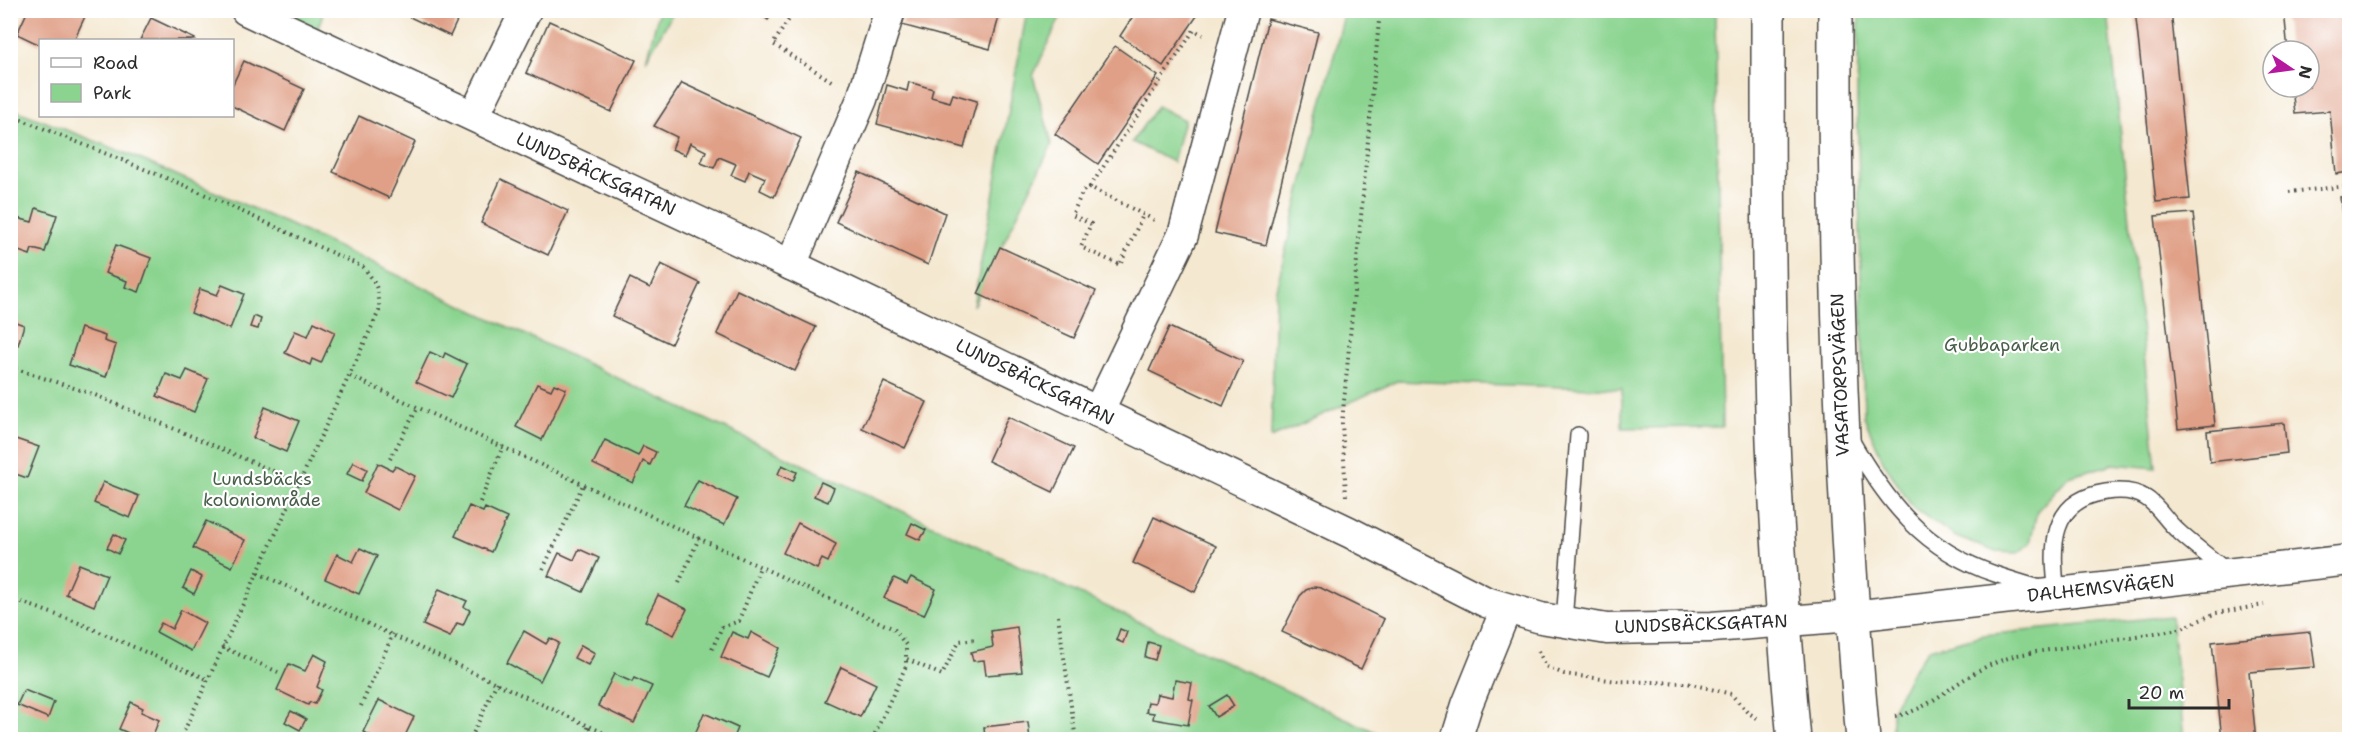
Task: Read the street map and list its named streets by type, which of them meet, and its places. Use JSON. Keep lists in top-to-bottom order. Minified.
{"streets":{"main road":["VASATORPSVÄGEN"],"street":["LUNDSBÄCKSGATAN","DALHEMSVÄGEN"]},"crossings":[["LUNDSBÄCKSGATAN","VASATORPSVÄGEN"],["LUNDSBÄCKSGATAN","DALHEMSVÄGEN"],["VASATORPSVÄGEN","DALHEMSVÄGEN"]],"parks":["Gubbaparken","Lundsbäcks koloniområde"],"legend":["Road","Park"],"scale_bar":"20 m","north":"right"}
